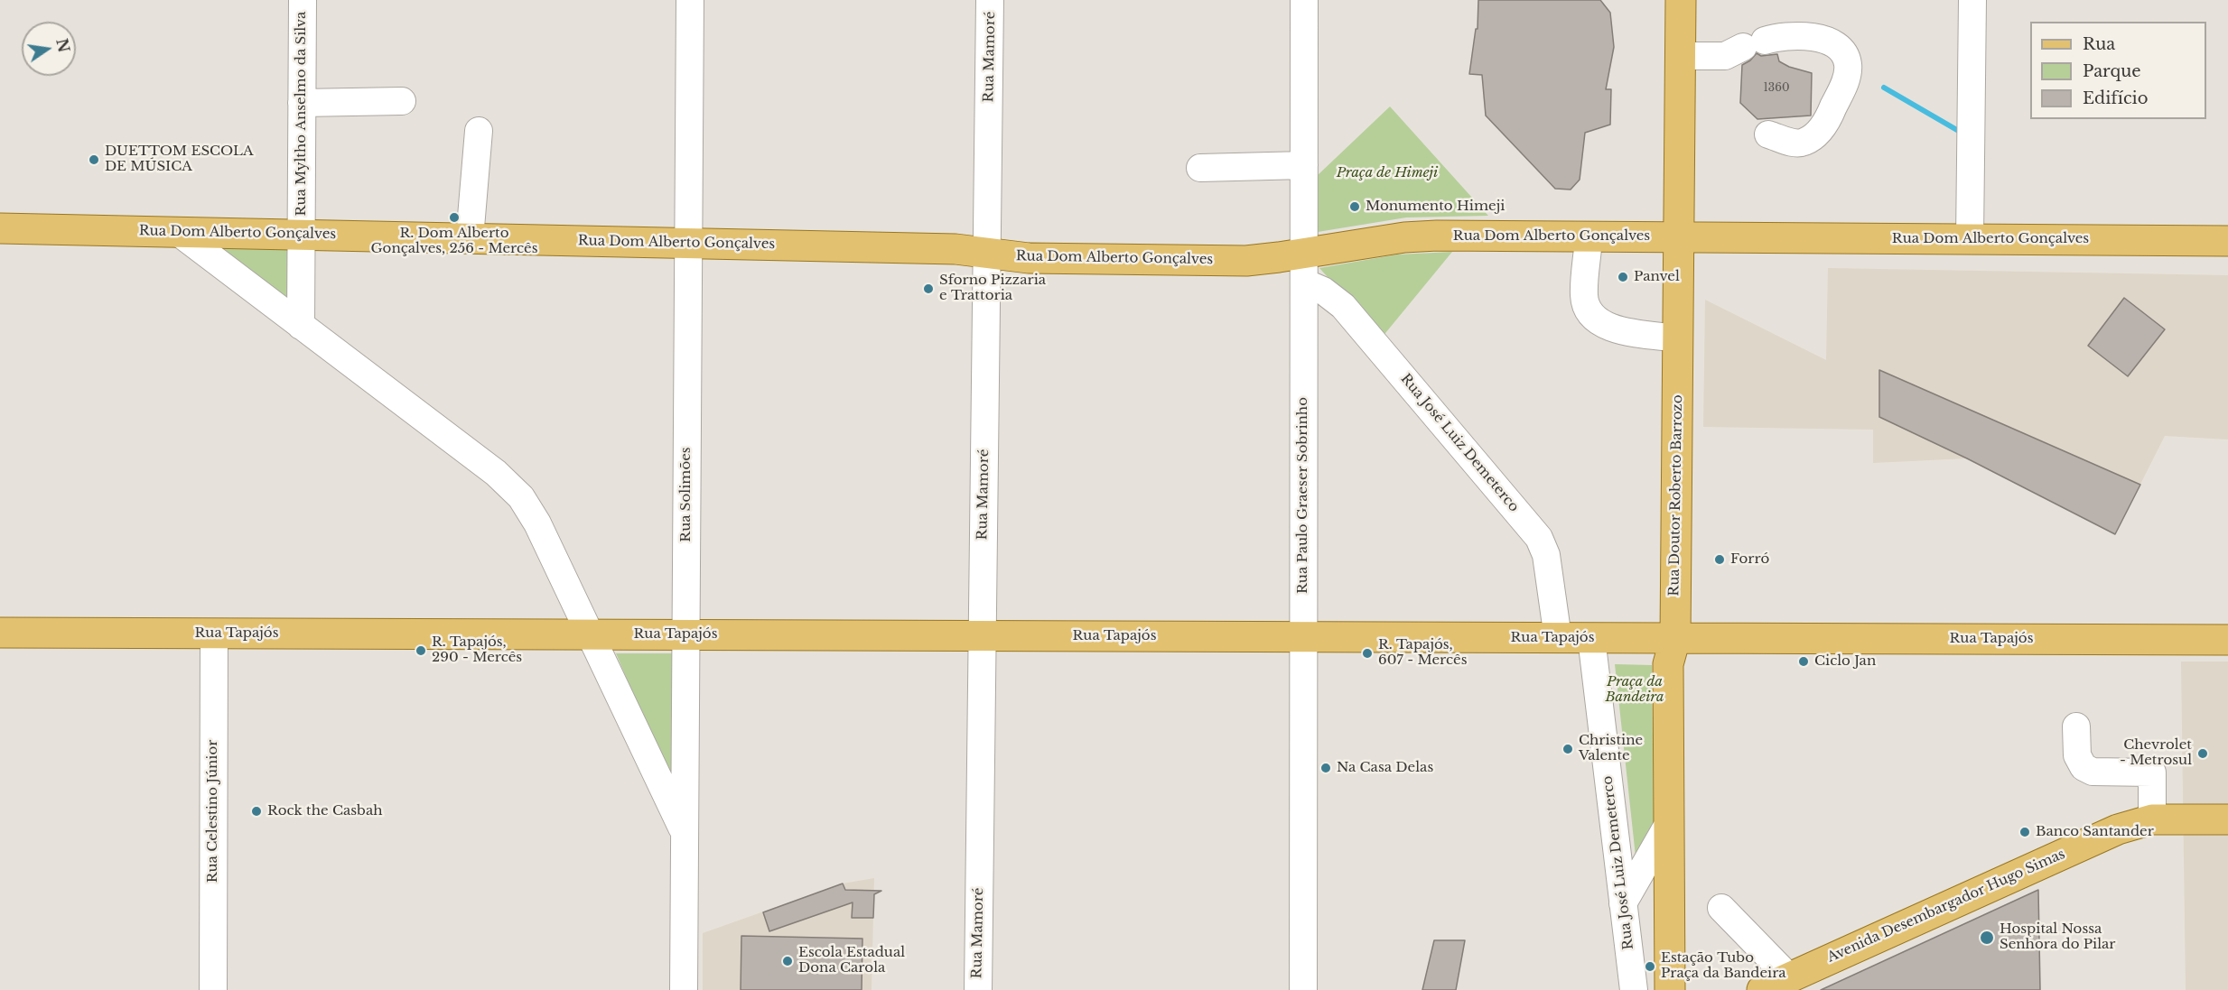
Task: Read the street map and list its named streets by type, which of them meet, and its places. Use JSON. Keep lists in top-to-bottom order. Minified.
{"streets":{"main road":["Rua Dom Alberto Gonçalves","Rua Doutor Roberto Barrozo","Rua Tapajós","Avenida Desembargador Hugo Simas"],"street":["Rua Mamoré","Rua Myltho Anselmo da Silva","Rua José Luiz Demeterco","Rua Solimões","Rua Paulo Graeser Sobrinho","Rua Celestino Júnior"]},"crossings":[["Rua Mamoré","Rua Dom Alberto Gonçalves"],["Rua Mamoré","Rua Tapajós"],["Rua Myltho Anselmo da Silva","Rua Dom Alberto Gonçalves"],["Rua Dom Alberto Gonçalves","Rua Solimões"],["Rua Dom Alberto Gonçalves","Rua Paulo Graeser Sobrinho"],["Rua Dom Alberto Gonçalves","Rua Doutor Roberto Barrozo"],["Rua José Luiz Demeterco","Rua Paulo Graeser Sobrinho"],["Rua José Luiz Demeterco","Rua Tapajós"],["Rua Solimões","Rua Tapajós"],["Rua Paulo Graeser Sobrinho","Rua Tapajós"],["Rua Doutor Roberto Barrozo","Rua Tapajós"],["Rua Tapajós","Rua Celestino Júnior"]],"parks":["Praça de Himeji","Praça da Bandeira"],"places":["DUETTOM ESCOLA DE MÚSICA","Monumento Himeji","R. Dom Alberto Gonçalves, 256 - Mercês","Panvel","Sforno Pizzaria e Trattoria","Forró","R. Tapajós, 290 - Mercês","R. Tapajós, 607 - Mercês","Ciclo Jan","Christine Valente","Chevrolet - Metrosul","Na Casa Delas","Rock the Casbah","Banco Santander","Hospital Nossa Senhora do Pilar","Escola Estadual Dona Carola","Estação Tubo Praça da Bandeira"],"house_numbers":["1360"],"legend":["Rua","Parque","Edifício"],"north":"right"}
